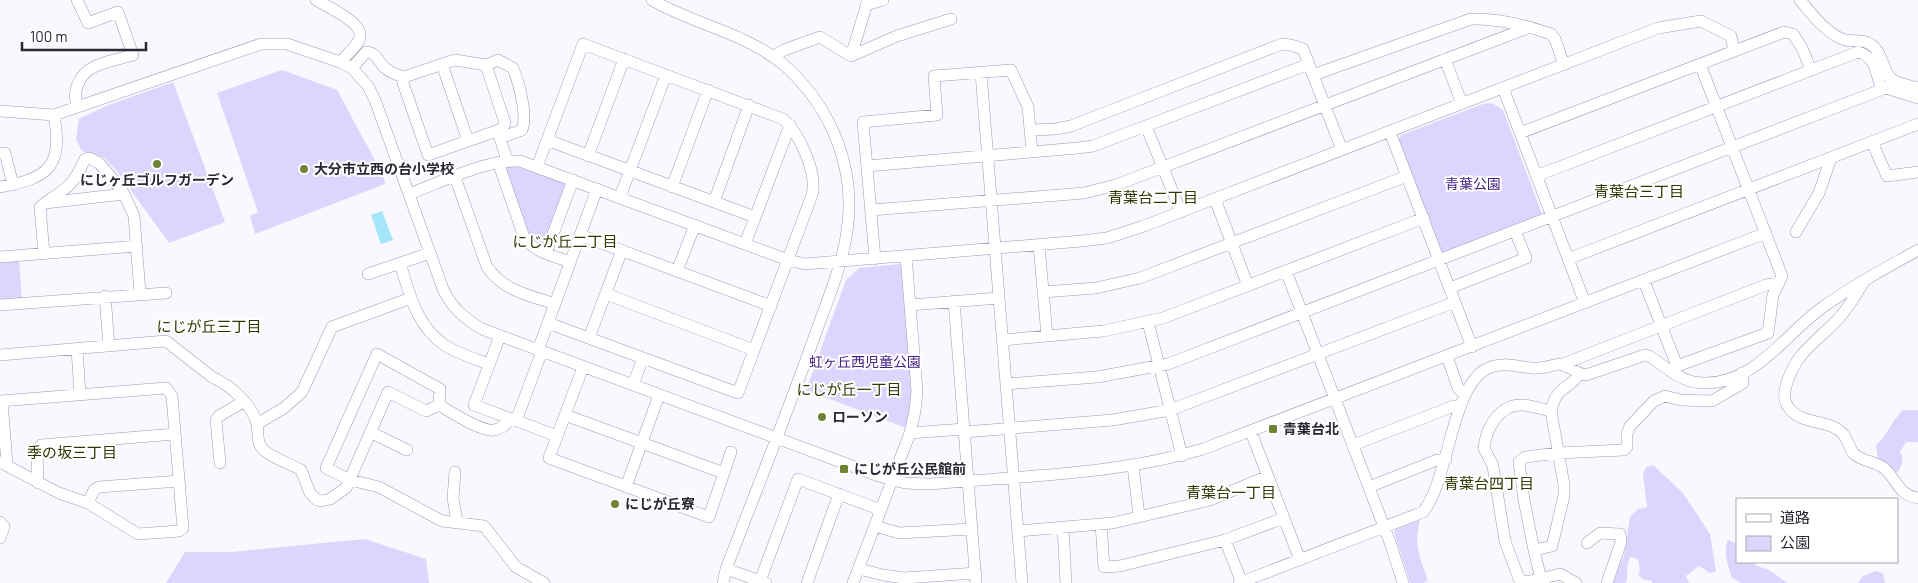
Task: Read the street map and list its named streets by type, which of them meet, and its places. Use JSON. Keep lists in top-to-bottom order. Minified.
{"districts":["青葉台三丁目","青葉台二丁目","にじが丘二丁目","にじが丘三丁目","にじが丘一丁目","季の坂三丁目","青葉台四丁目","青葉台一丁目"],"parks":["青葉公園","虹ヶ丘西児童公園"],"places":{"other":["にじヶ丘ゴルフガーデン","大分市立西の台小学校","ローソン","にじが丘寮"],"transit":["青葉台北","にじが丘公民館前"]},"legend":["道路","公園"],"scale_bar":"100 m"}
